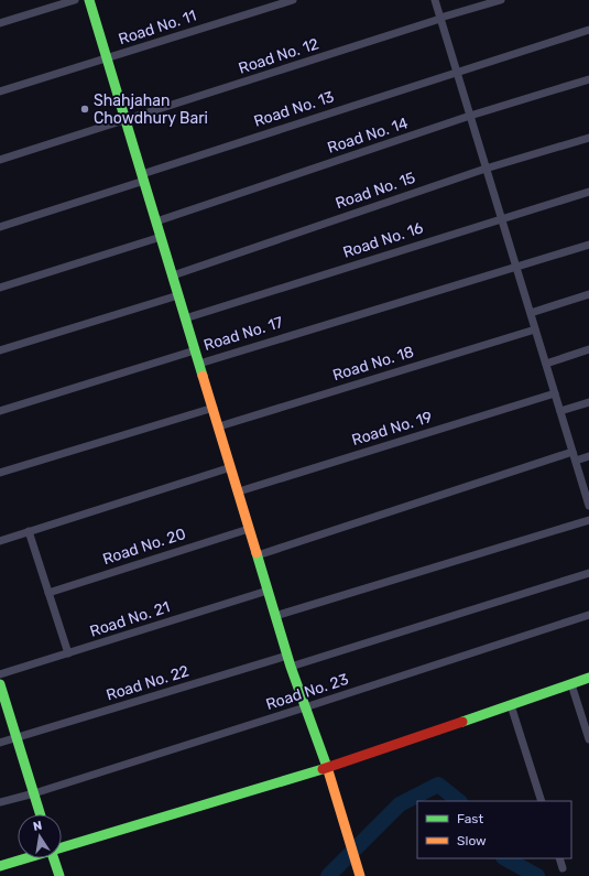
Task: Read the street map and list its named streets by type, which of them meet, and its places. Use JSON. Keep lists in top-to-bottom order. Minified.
{"streets":{"street":["Road No. 11","Road No. 12","Road No. 13","Road No. 14","Road No. 15","Road No. 16","Road No. 17","Road No. 18","Road No. 19","Road No. 20","Road No. 21","Road No. 22","Road No. 23"]},"crossings":[["Road No. 17","Road No. 18"],["Road No. 17","Road No. 19"],["Road No. 17","Road No. 20"],["Road No. 17","Road No. 21"],["Road No. 17","Road No. 22"],["Road No. 17","Road No. 23"]],"places":["Shahjahan Chowdhury Bari"],"legend":["Fast","Slow"],"north":"top"}
